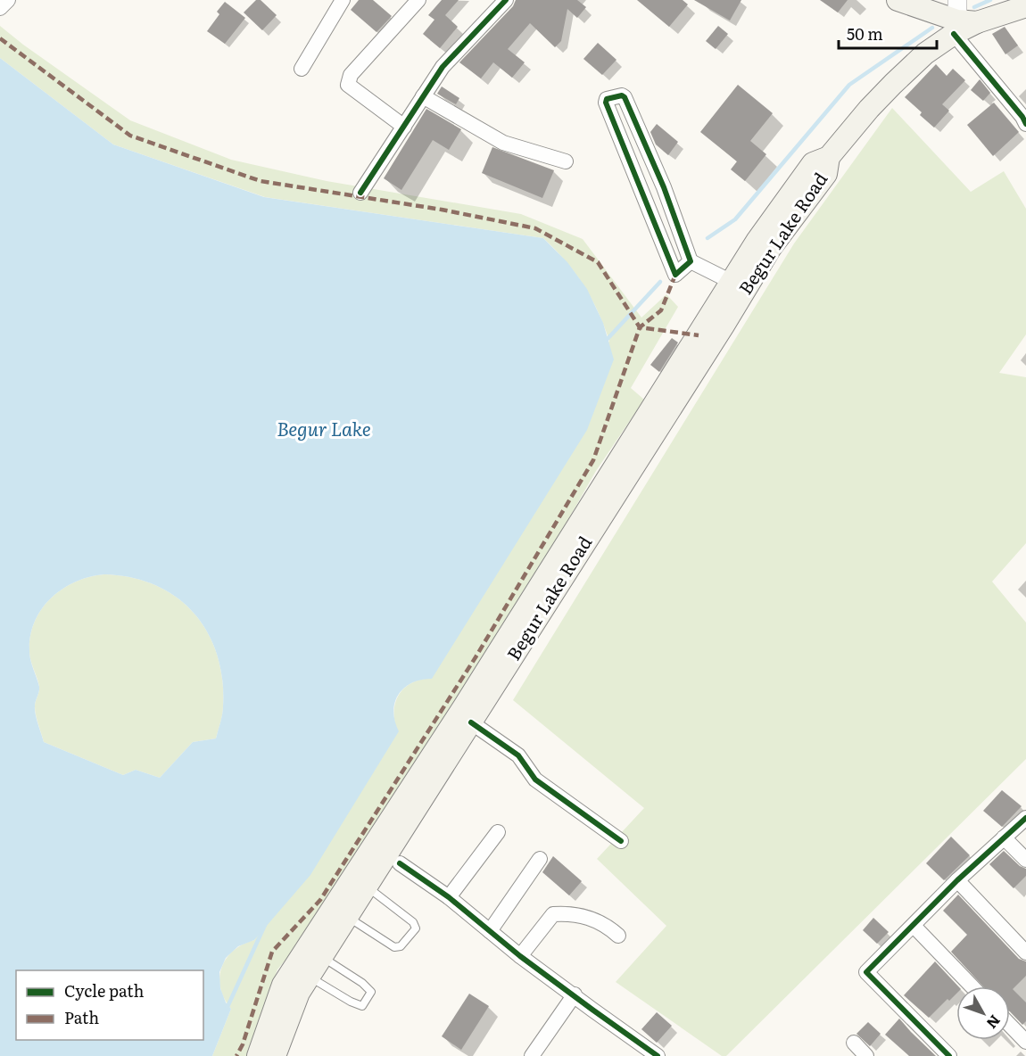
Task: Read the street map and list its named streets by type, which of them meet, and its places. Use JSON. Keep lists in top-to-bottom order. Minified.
{"streets":{"main road":["Begur Lake Road"]},"water":["Begur Lake"],"legend":["Cycle path","Path"],"scale_bar":"50 m","north":"bottom right"}
